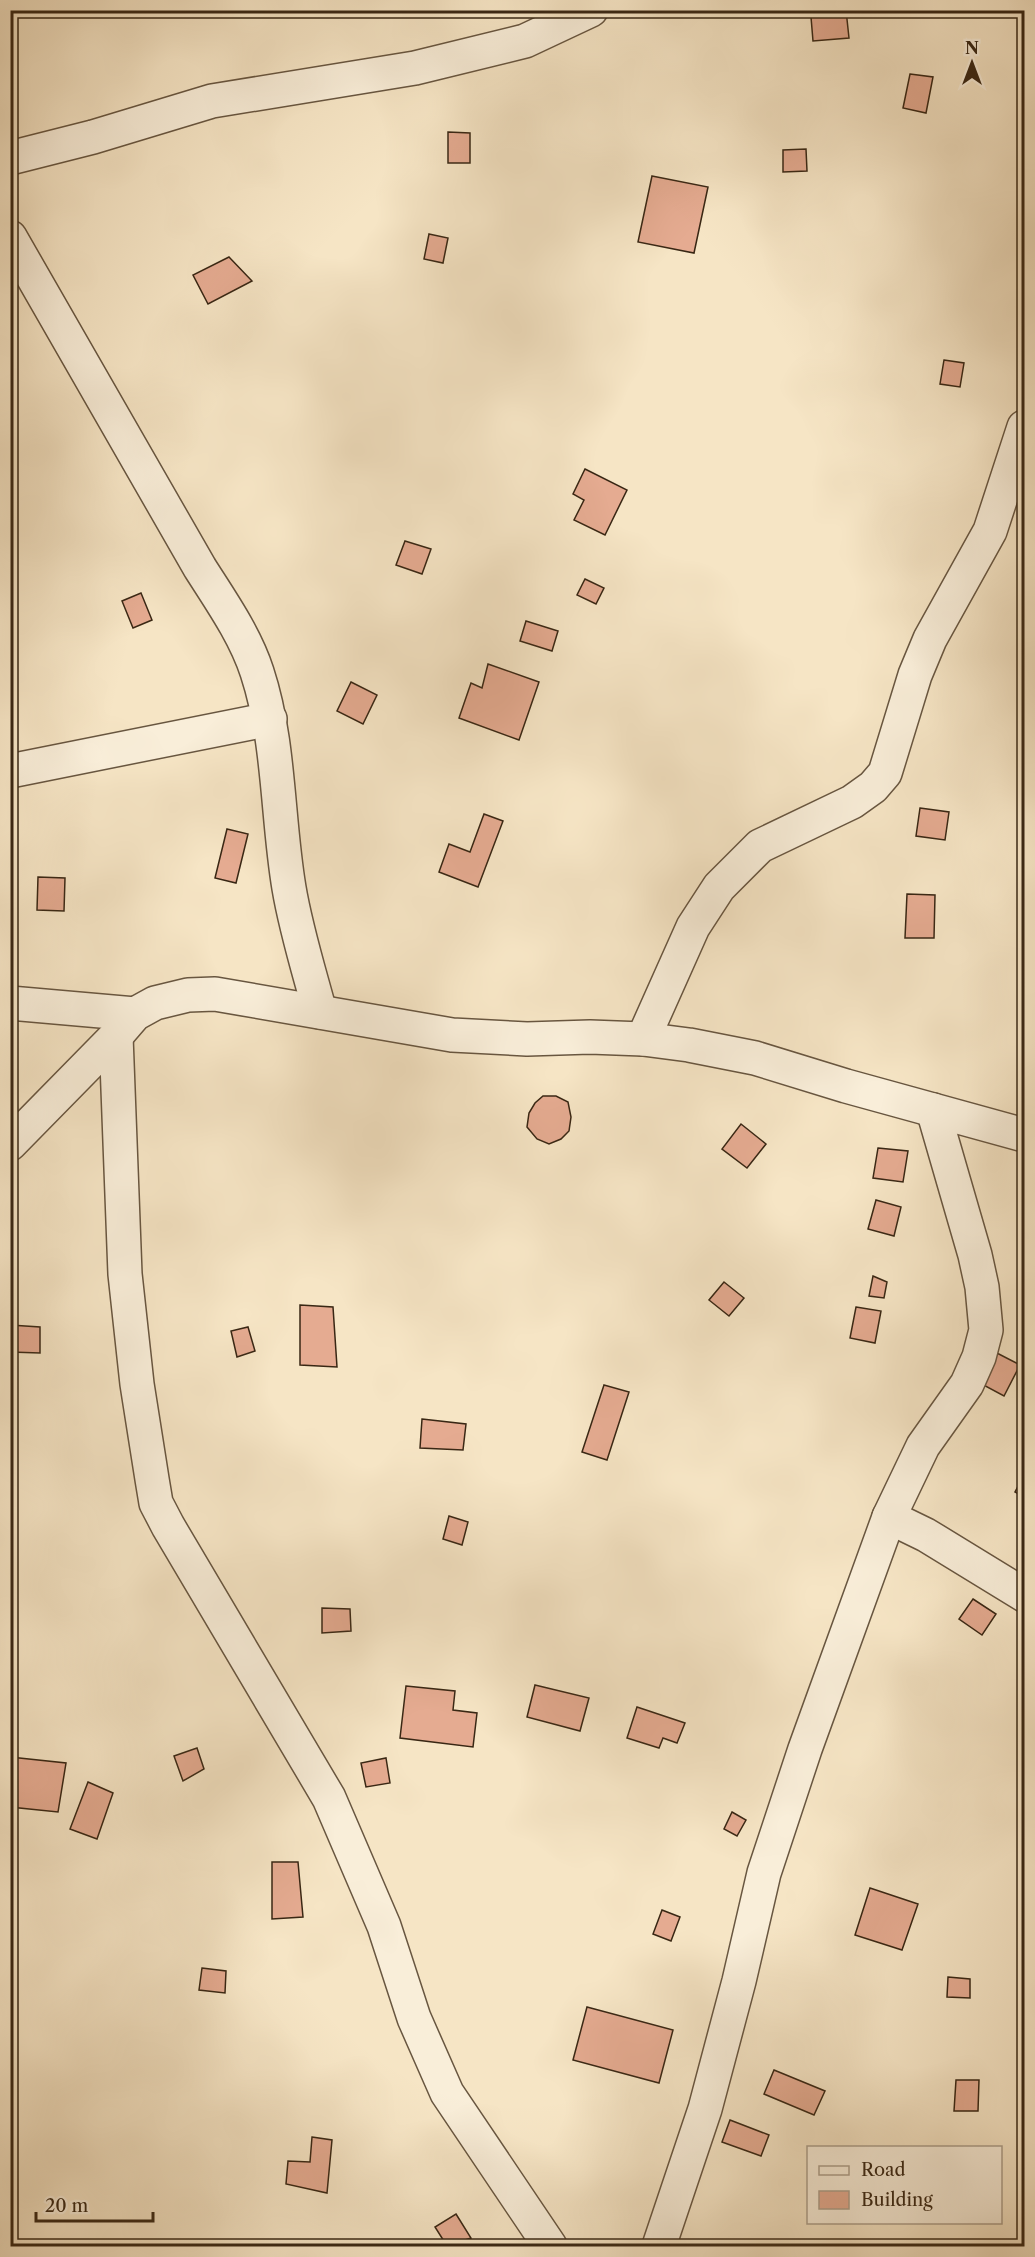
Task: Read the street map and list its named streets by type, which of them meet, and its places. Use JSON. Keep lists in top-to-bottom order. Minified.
{"legend":["Road","Building"],"scale_bar":"20 m","north":"top"}
